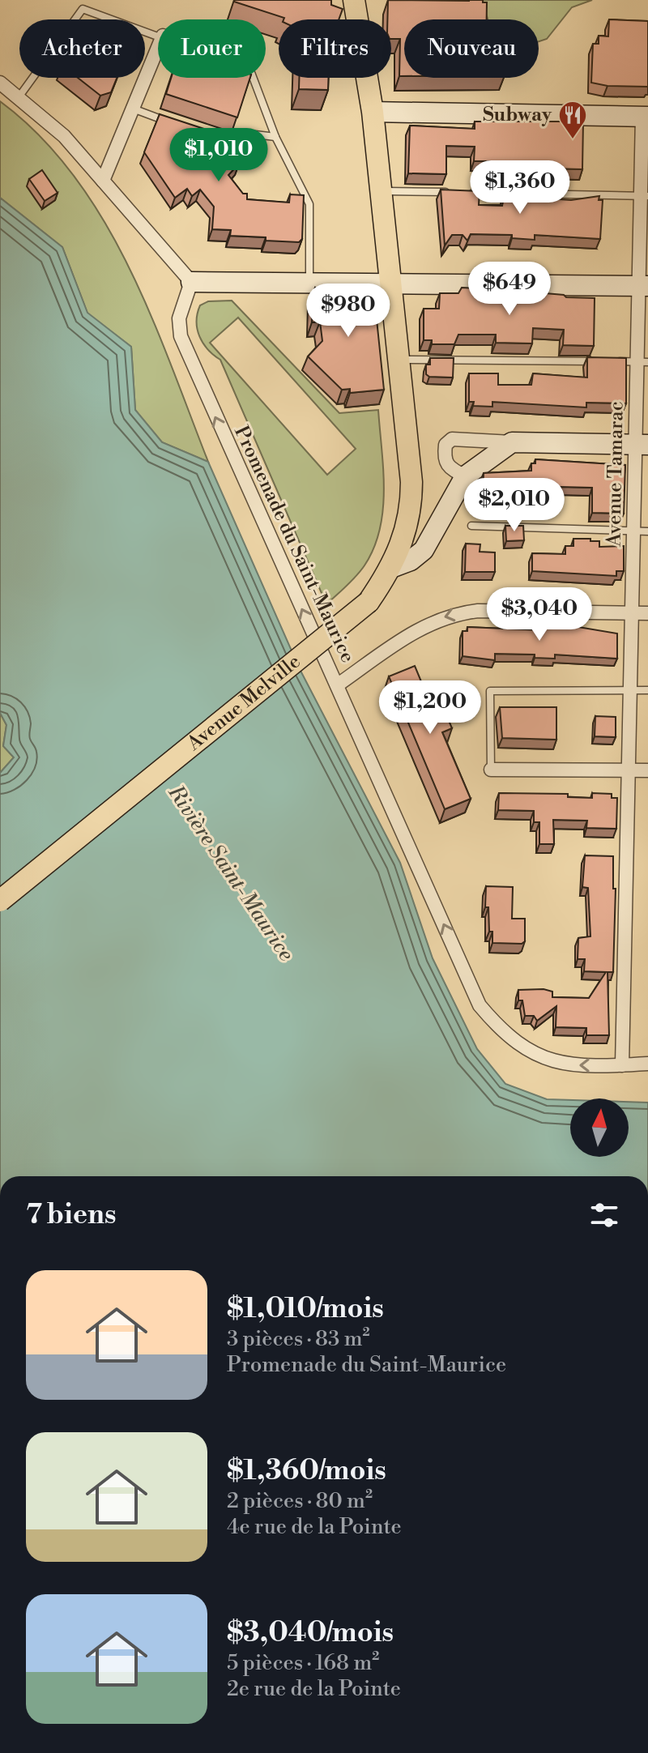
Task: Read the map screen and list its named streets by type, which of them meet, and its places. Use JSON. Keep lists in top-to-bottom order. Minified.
{"streets":{"main road":["Avenue Melville"],"street":["Avenue Tamarac","Promenade du Saint-Maurice"]},"crossings":[["Avenue Tamarac","Promenade du Saint-Maurice"]],"one_way":["Promenade du Saint-Maurice"],"water":["Rivière Saint-Maurice"],"places":{"restaurant":["Subway"]},"north":"top","page":{"chip":["Acheter","Louer","Filtres","Nouveau"],"price":["$1,010","$1,360","$649","$980","$2,010","$3,040","$1,200"],"heading":"7 biens","list":[{"name":"$1,010/mois","note":"3 pièces · 83 m² · Promenade du Saint-Maurice"},{"name":"$1,360/mois","note":"2 pièces · 80 m² · 4e rue de la Pointe"},{"name":"$3,040/mois","note":"5 pièces · 168 m² · 2e rue de la Pointe"}]}}
